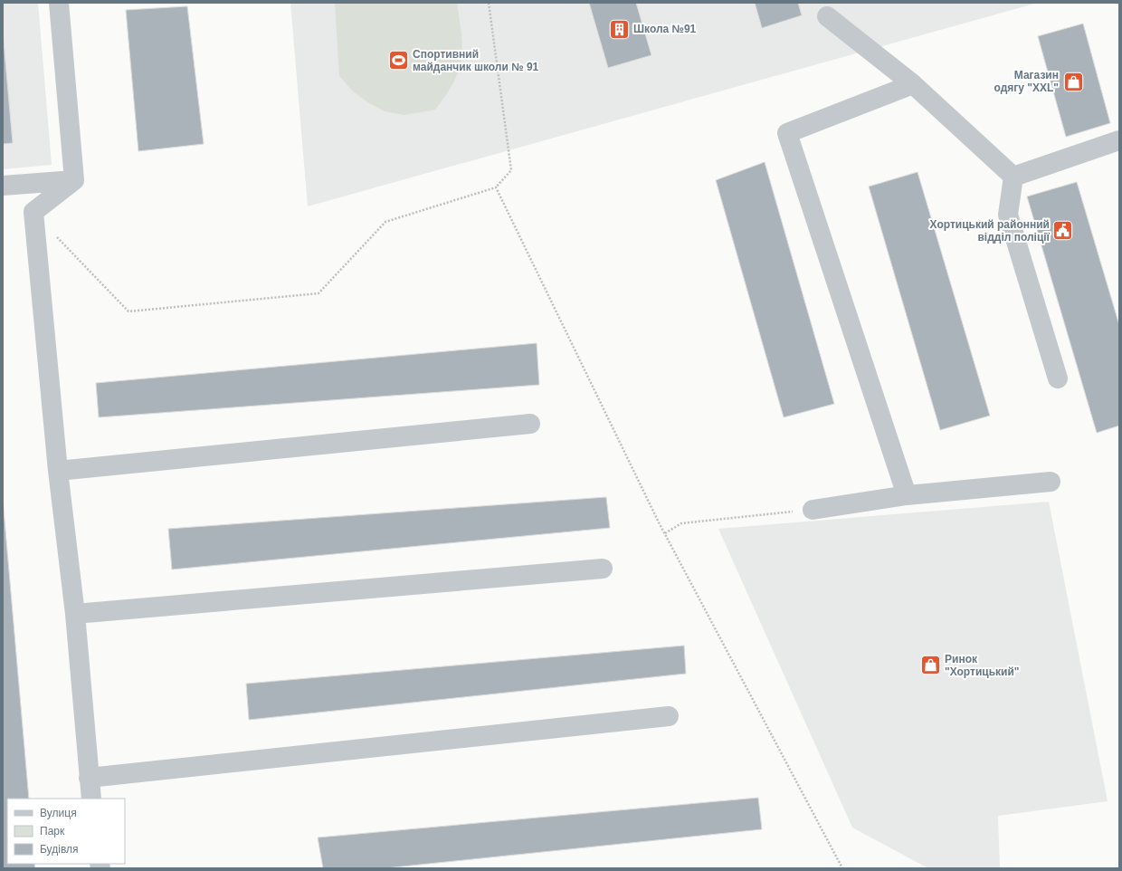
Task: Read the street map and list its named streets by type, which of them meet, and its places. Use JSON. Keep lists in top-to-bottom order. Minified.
{"places":{"building":["Школа №91"],"sports":["Спортивний майданчик школи № 91"],"shop":["Магазин одягу \"XXL\"","Ринок \"Хортицький\""],"public building":["Хортицький районний відділ поліції"]},"legend":["Вулиця","Парк","Будівля"]}
